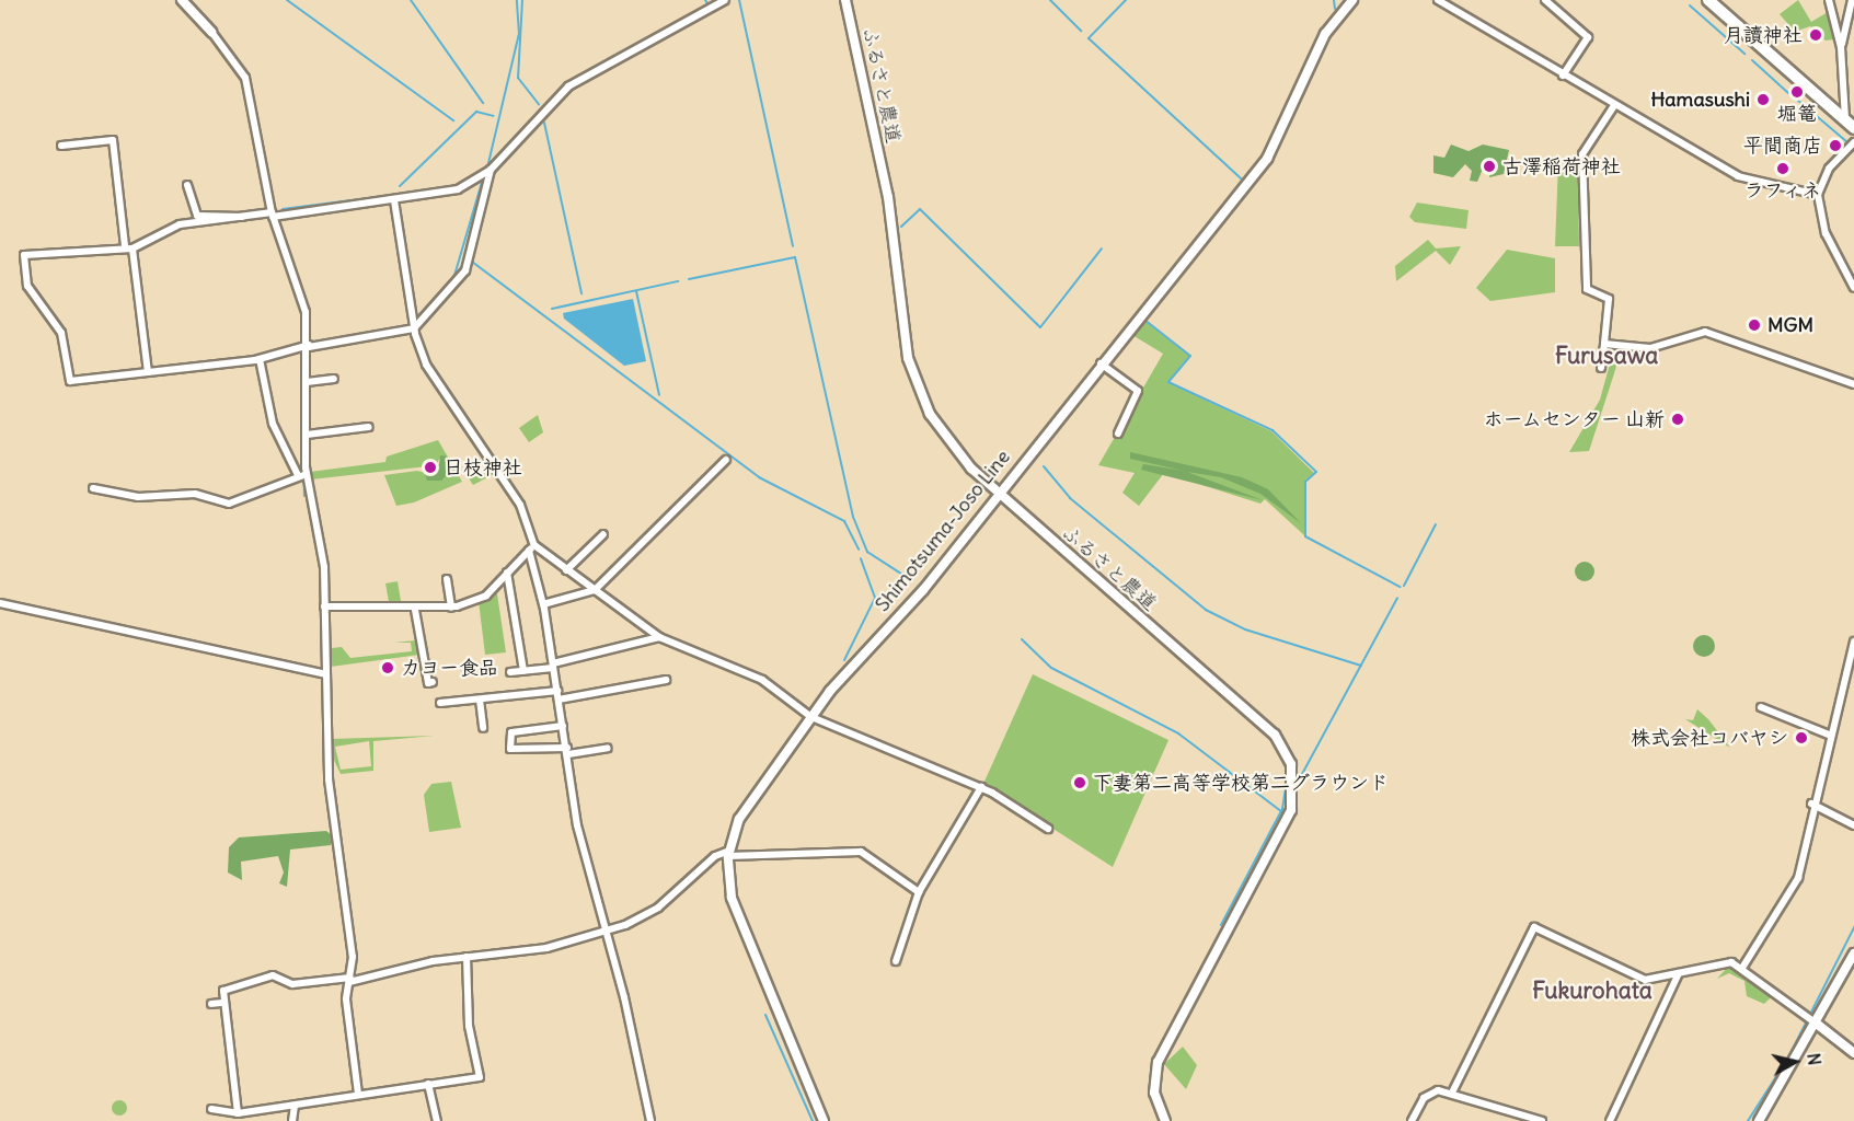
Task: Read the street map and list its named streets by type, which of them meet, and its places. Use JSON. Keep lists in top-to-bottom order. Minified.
{"streets":{"main road":["Shimotsuma-Joso Line"],"street":["ふるさと農道"]},"crossings":[["ふるさと農道","Shimotsuma-Joso Line"]],"districts":["Furusawa","Fukurohata"],"places":["月讀神社","堀篭","Hamasushi","平間商店","古澤稲荷神社","ラフィネ","MGM","ホームセンター 山新","日枝神社","カヨー食品","株式会社コバヤシ","下妻第二高等学校第二グラウンド"],"north":"right"}
